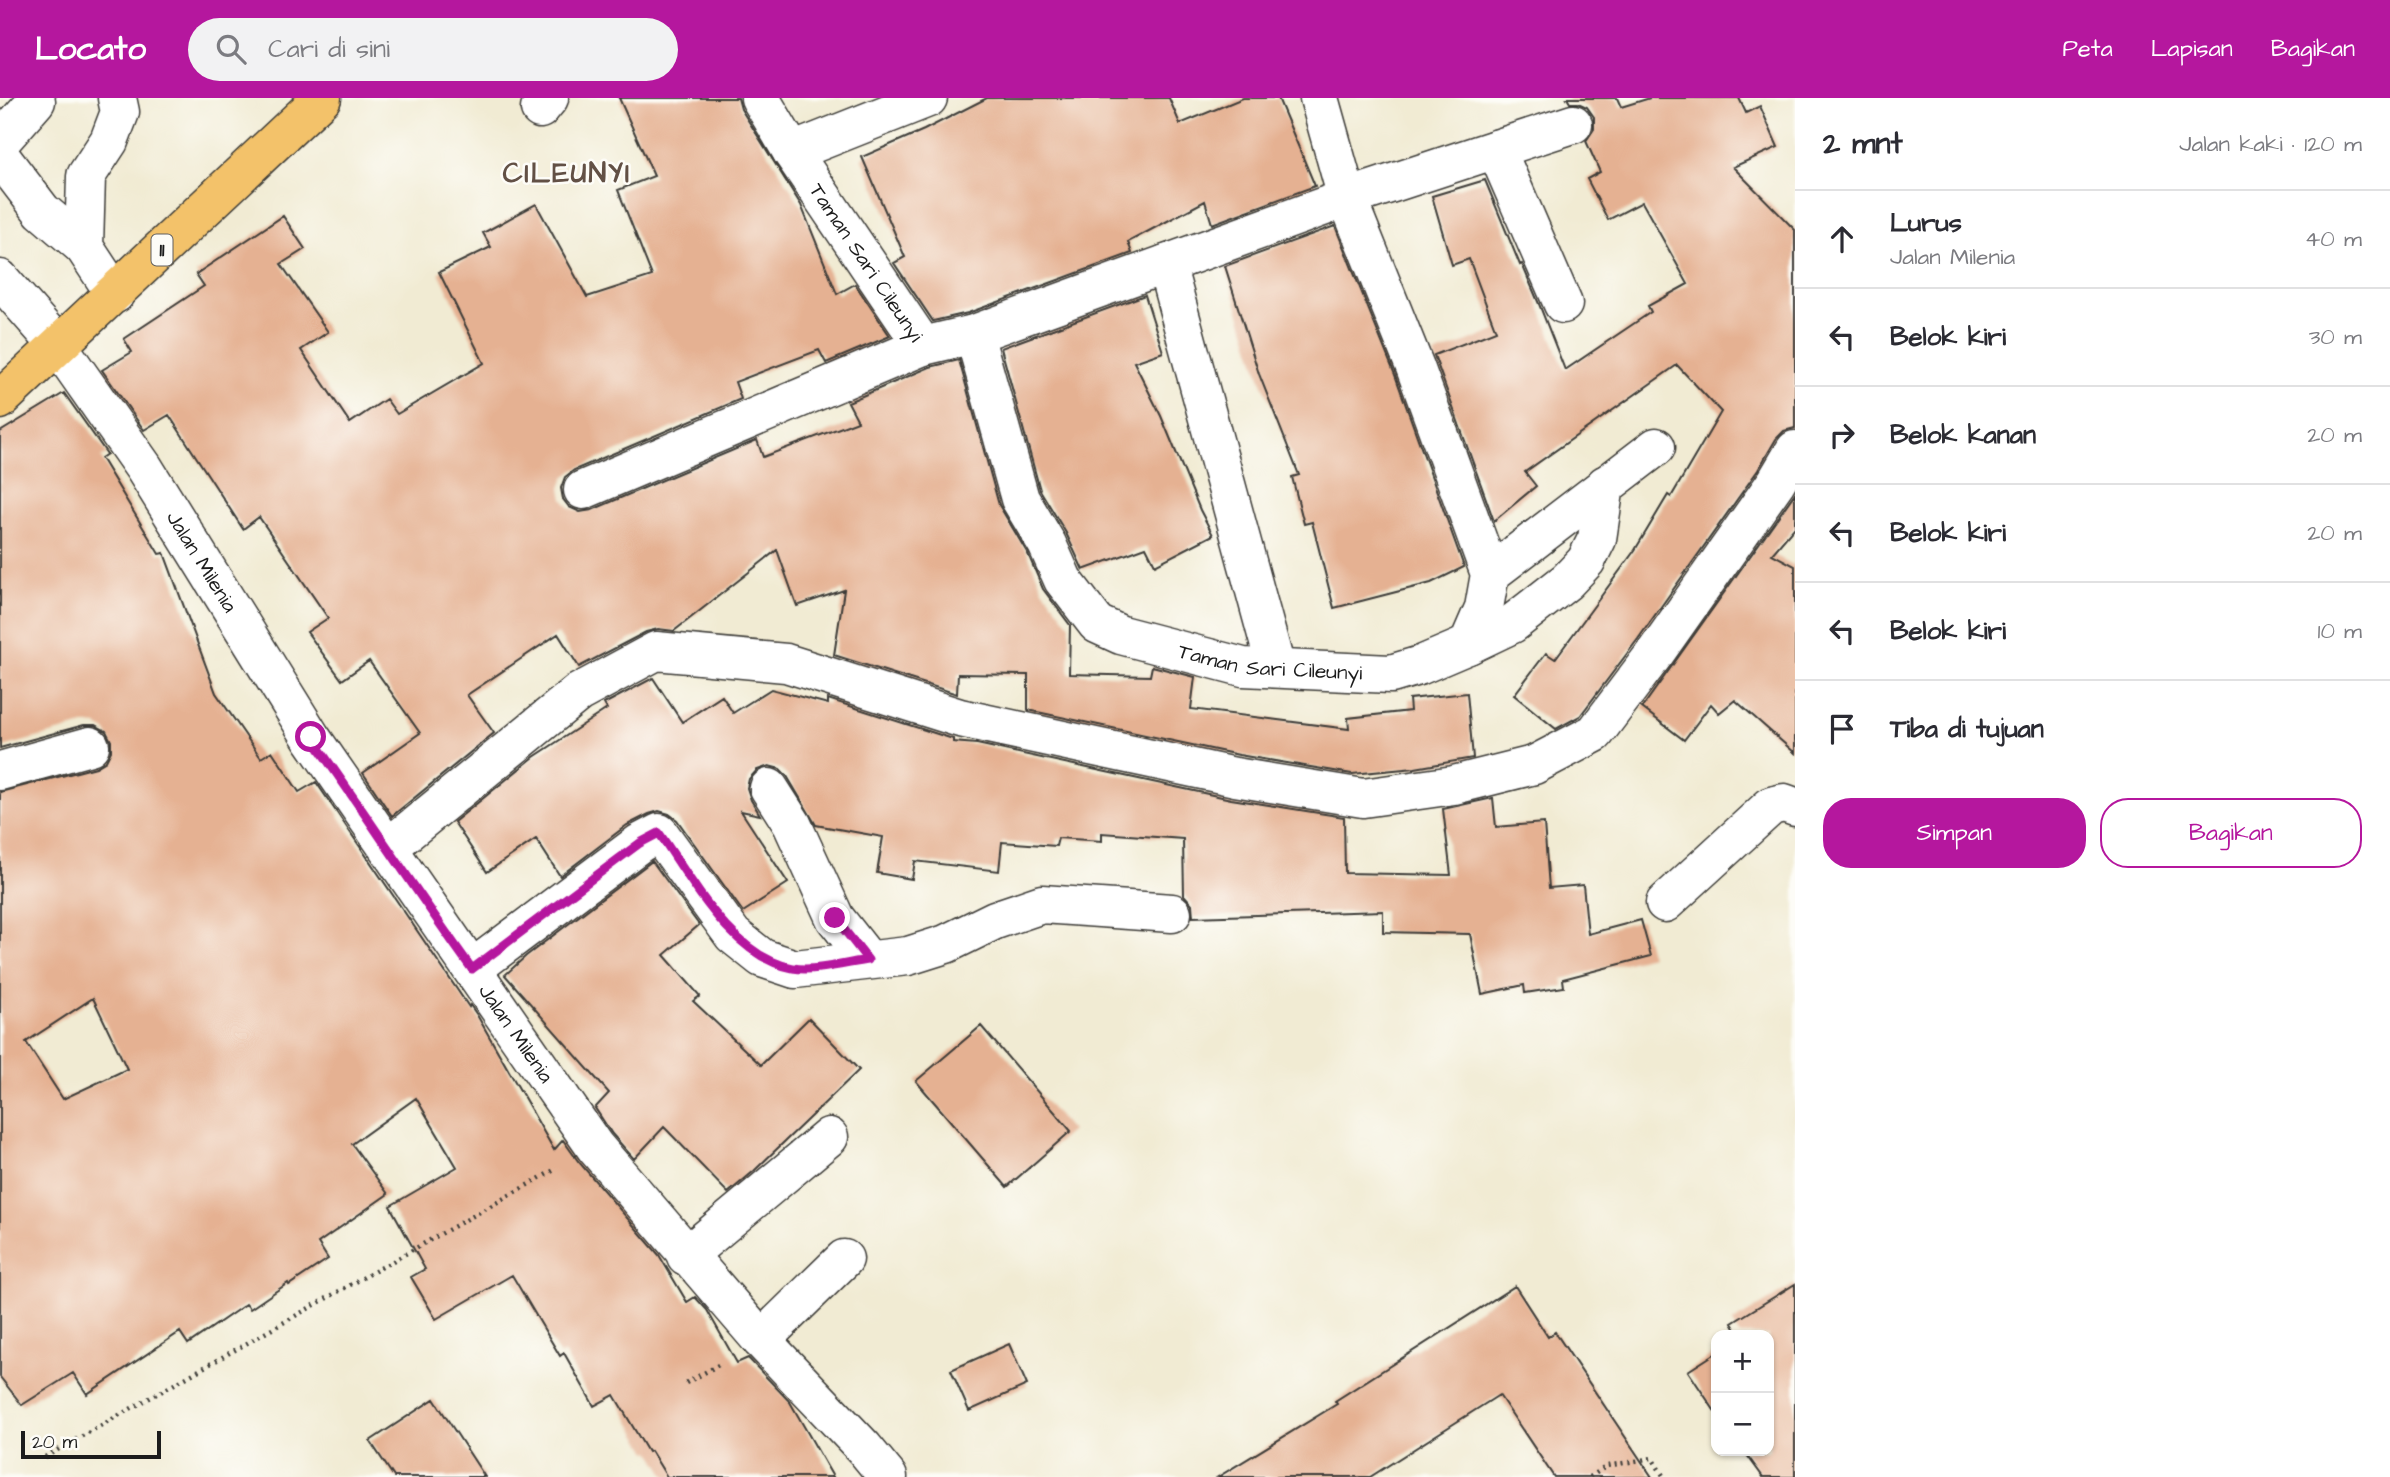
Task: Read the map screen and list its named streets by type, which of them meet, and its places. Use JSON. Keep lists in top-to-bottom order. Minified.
{"streets":{"highway":["11"],"street":["Taman Sari Cileunyi","Jalan Milenia"]},"crossings":[["11","Jalan Milenia"]],"districts":["CILEUNYI"],"scale_bar":"20 m","page":{"header":"Locato","search":"Cari di sini","nav":["Peta","Lapisan","Bagikan"],"heading":["2 mnt","Jalan kaki · 120 m"],"list":[["Lurus","Jalan Milenia","40 m"],["Belok kiri","30 m"],["Belok kanan","20 m"],["Belok kiri","20 m"],["Belok kiri","10 m"],"Tiba di tujuan"],"buttons":["Simpan","Bagikan"],"map_buttons":["+","−"],"scale":"20 m"}}
